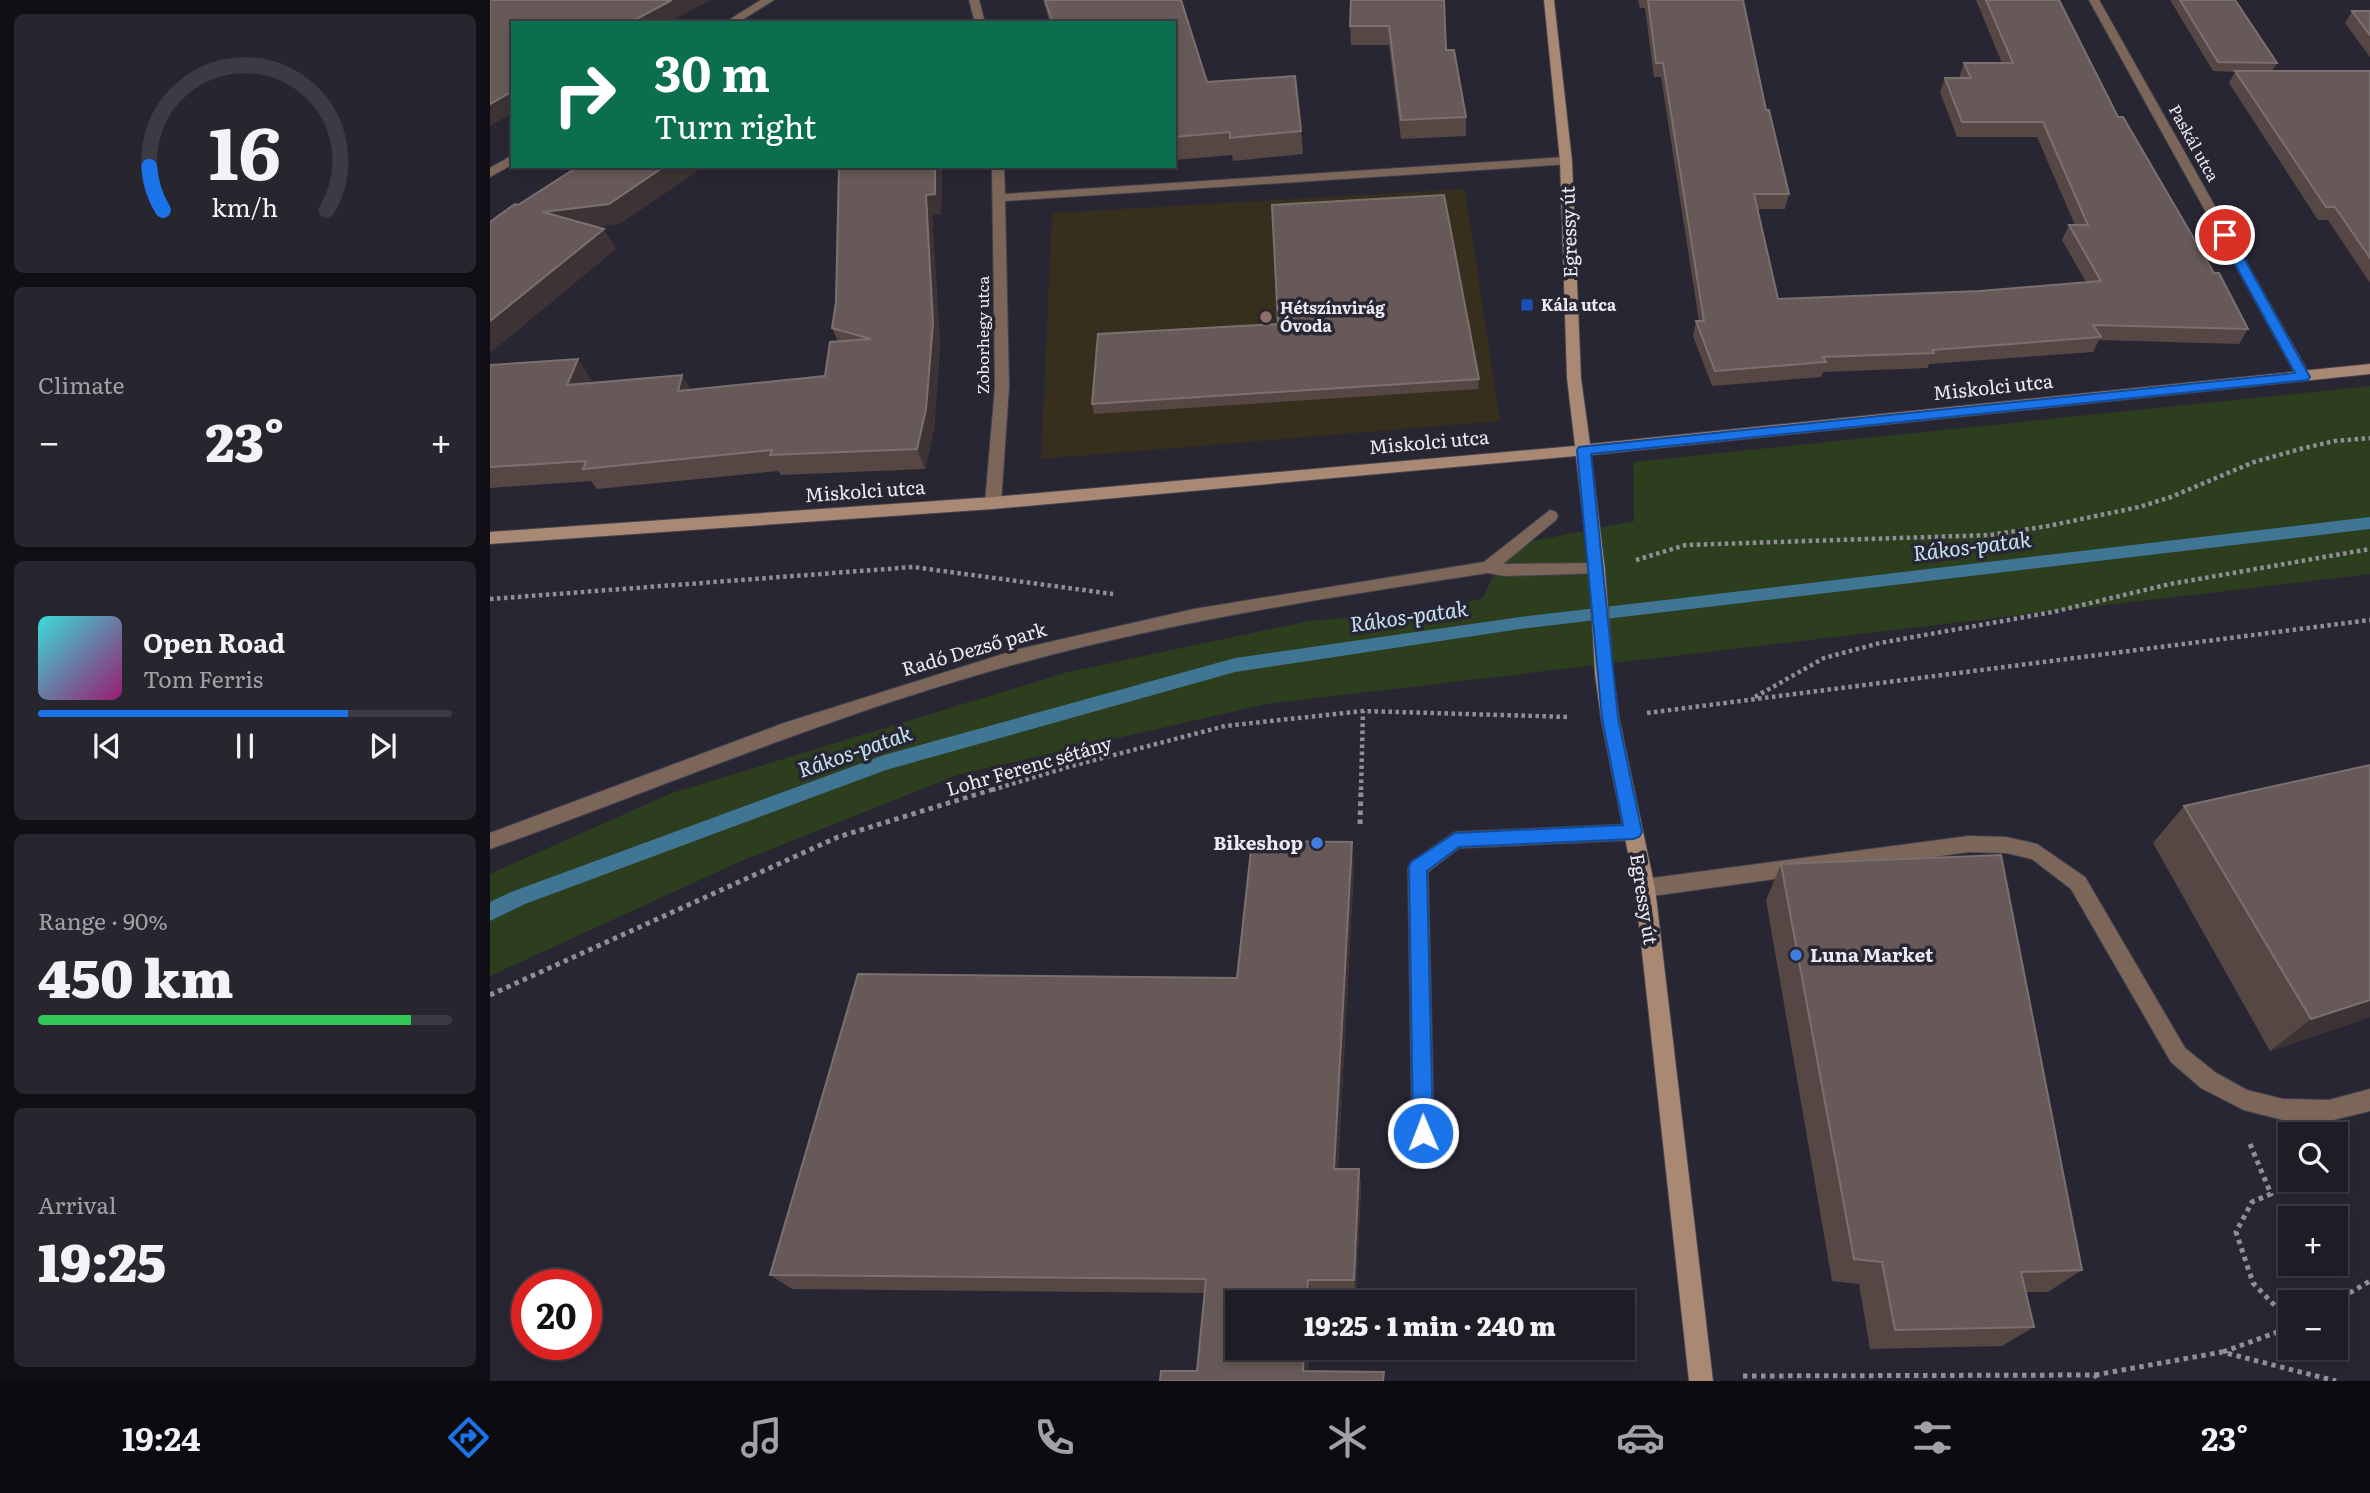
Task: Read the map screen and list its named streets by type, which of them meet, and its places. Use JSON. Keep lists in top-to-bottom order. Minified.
{"streets":{"street":["Paskál utca","Egressy út","Zoborhegy utca","Miskolci utca","Radó Dezső park"],"path":["Lohr Ferenc sétány"]},"crossings":[["Paskál utca","Miskolci utca"],["Egressy út","Miskolci utca"],["Egressy út","Radó Dezső park"],["Egressy út","Lohr Ferenc sétány"],["Zoborhegy utca","Miskolci utca"]],"water":["Rákos-patak"],"places":{"transit":["Kála utca"],"other":["Hétszínvirág Óvoda","Bikeshop","Luna Market"]},"page":{"turn":["30 m","Turn right"],"tile":["Climate",["Range · 90%","450 km"],["Arrival","19:25"]],"heat":["−","23°","+"],"song":["Open Road","Tom Ferris"],"map_buttons":["+","−"],"limit":"20","trip":"19:25 · 1 min · 240 m","tabs":["19:24","23°"],"gauge":["16","km/h"]}}
